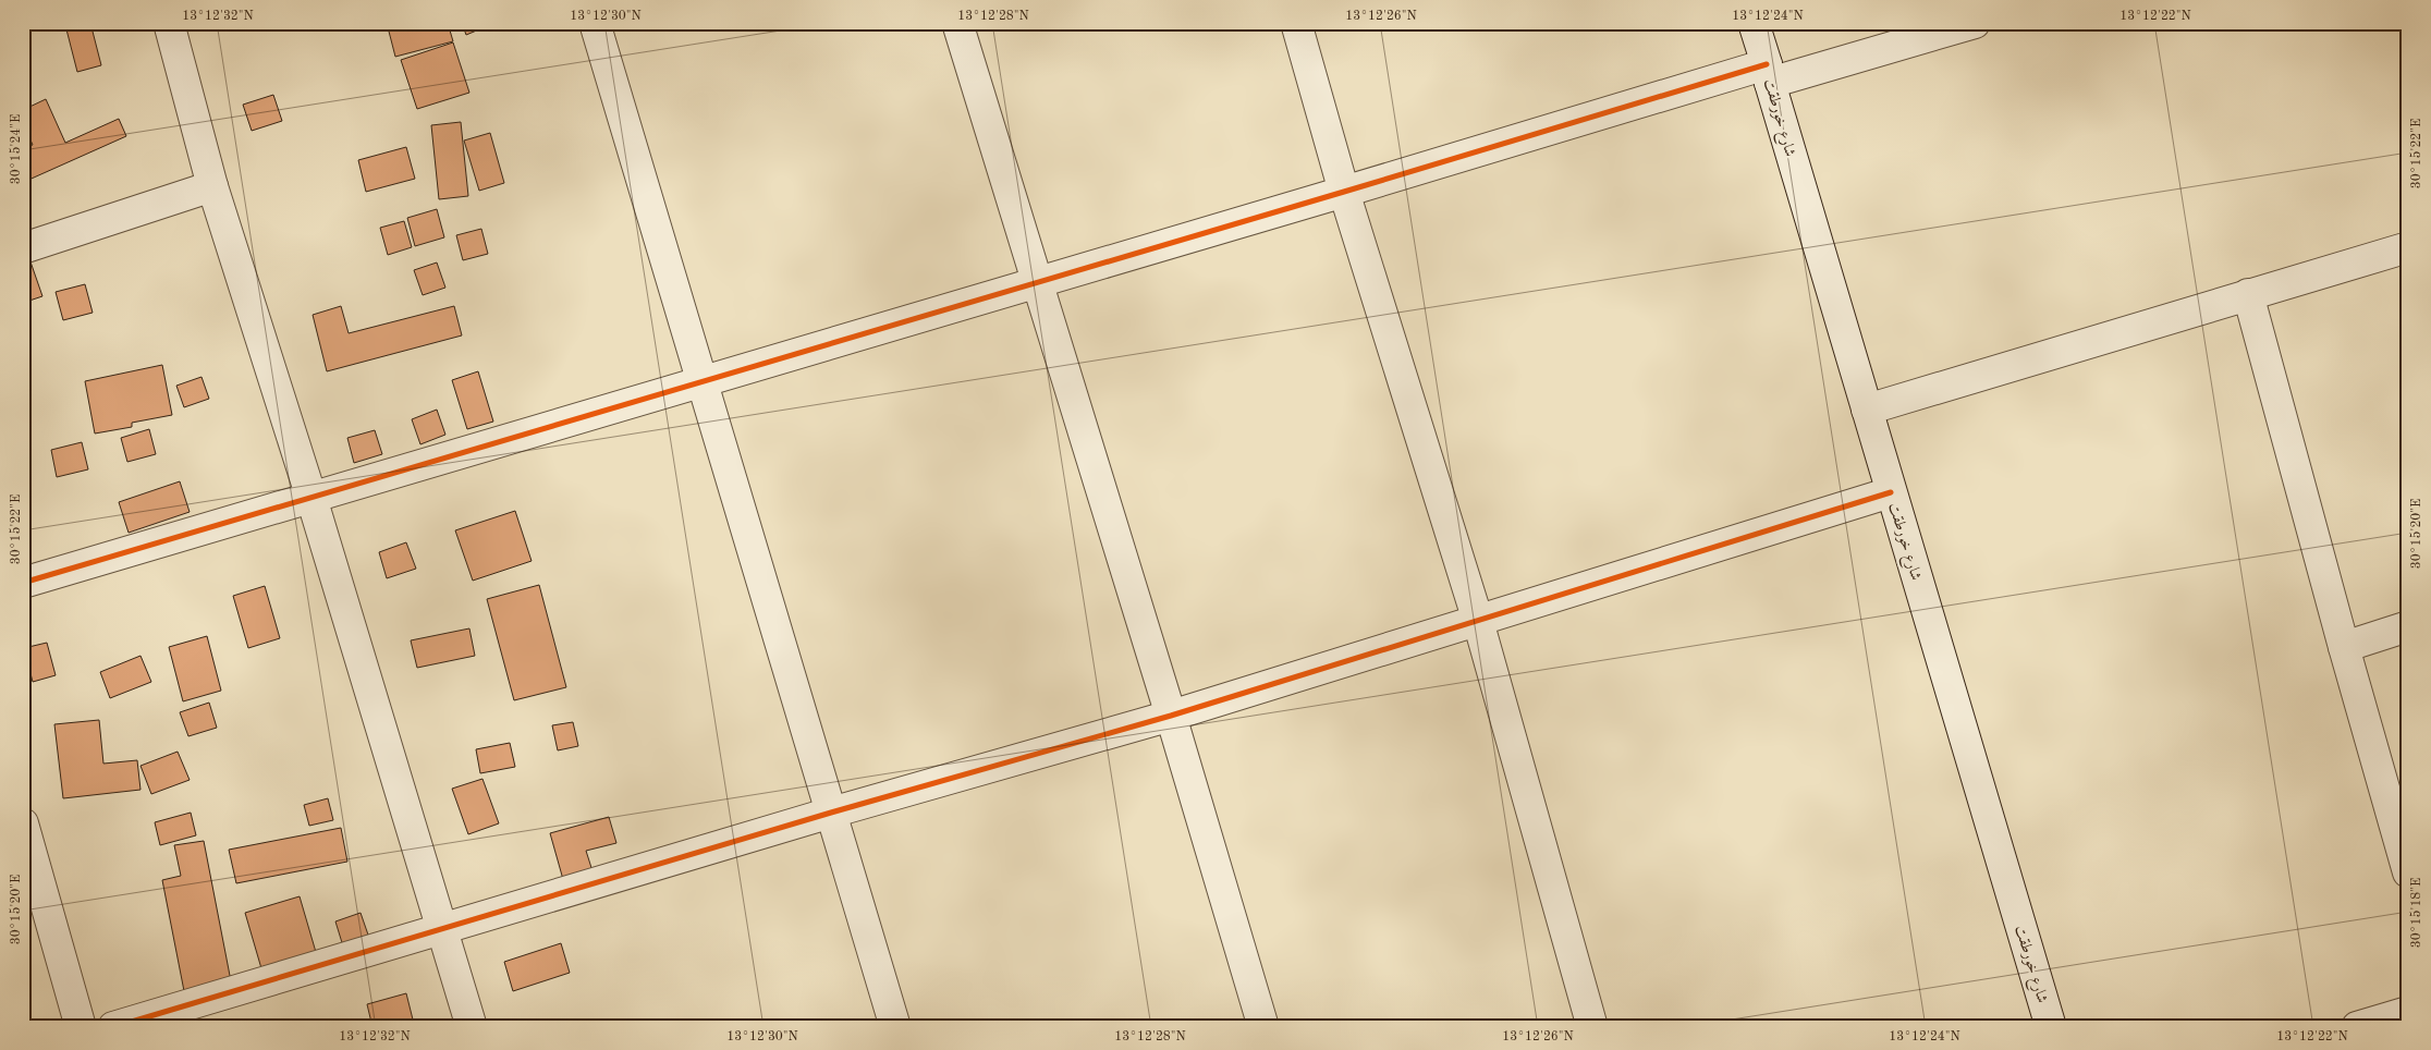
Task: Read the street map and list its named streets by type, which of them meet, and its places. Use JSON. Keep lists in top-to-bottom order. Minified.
{"streets":{"street":["شارع خورطقت"]},"coordinates":["13°12'32\"N","13°12'30\"N","13°12'28\"N","13°12'26\"N","13°12'24\"N","13°12'22\"N","30°15'24\"E","30°15'22\"E","30°15'20\"E","30°15'18\"E"]}
